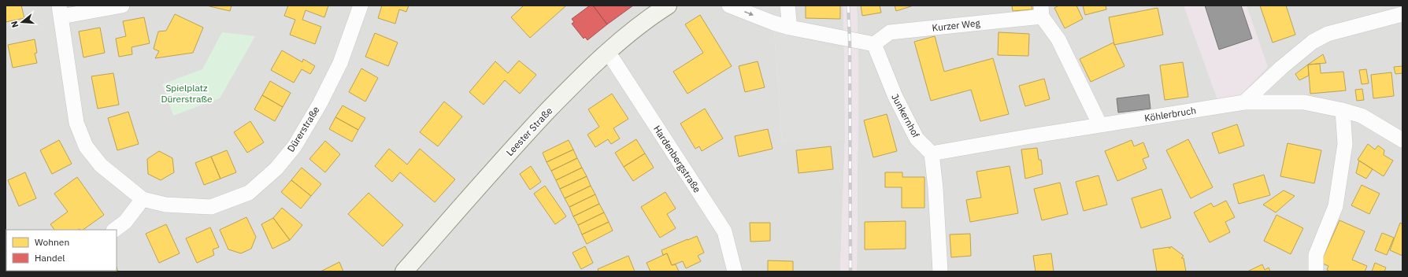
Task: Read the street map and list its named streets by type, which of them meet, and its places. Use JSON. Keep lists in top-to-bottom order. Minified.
{"streets":{"street":["Kurzer Weg","Köhlerbruch","Junkernhof","Dürerstraße","Leester Straße","Hardenbergstraße"]},"crossings":[["Kurzer Weg","Köhlerbruch"],["Kurzer Weg","Junkernhof"],["Köhlerbruch","Junkernhof"],["Leester Straße","Hardenbergstraße"]],"parks":["Spielplatz Dürerstraße"],"legend":["Wohnen","Handel"],"north":"left"}
